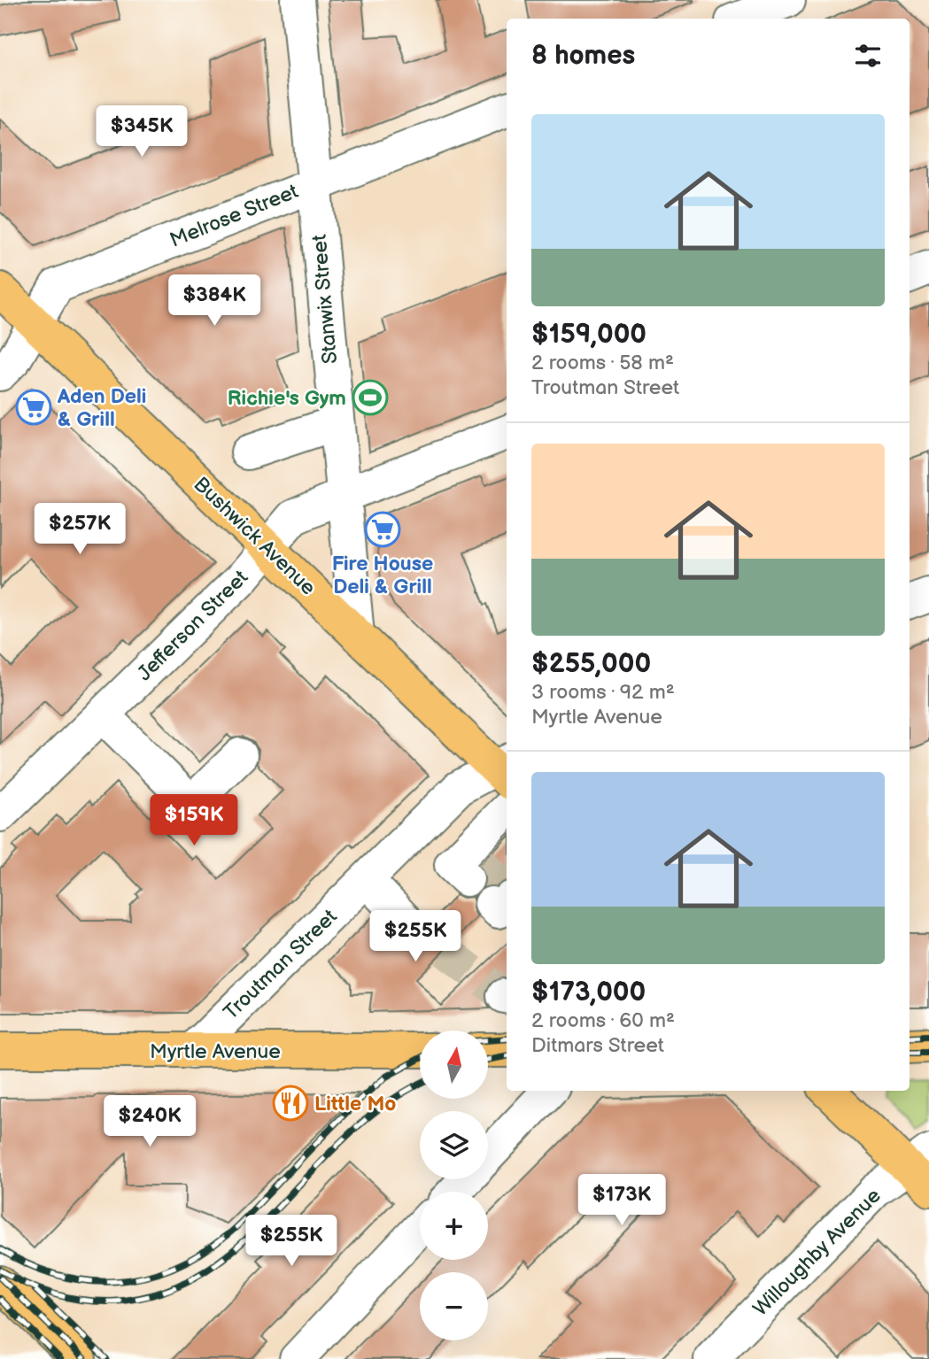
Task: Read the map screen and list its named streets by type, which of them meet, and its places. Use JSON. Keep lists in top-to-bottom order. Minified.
{"streets":{"main road":["Bushwick Avenue","Myrtle Avenue"],"street":["Melrose Street","Stanwix Street","Jefferson Street","Troutman Street","Willoughby Avenue"]},"crossings":[["Melrose Street","Stanwix Street"],["Melrose Street","Bushwick Avenue"],["Stanwix Street","Bushwick Avenue"],["Stanwix Street","Jefferson Street"],["Bushwick Avenue","Jefferson Street"],["Bushwick Avenue","Troutman Street"],["Troutman Street","Myrtle Avenue"]],"places":{"sports":["Richie's Gym"],"supermarket":["Aden Deli & Grill","Fire House Deli & Grill"],"restaurant":["Little Mo"]},"north":"top","page":{"heading":"8 homes","list":[{"name":"$159,000","note":"2 rooms · 58 m² · Troutman Street"},{"name":"$255,000","note":"3 rooms · 92 m² · Myrtle Avenue"},{"name":"$173,000","note":"2 rooms · 60 m² · Ditmars Street"}],"price":["$345K","$384K","$257K","$159K","$255K","$240K","$173K","$255K"],"map_buttons":["+","−"]}}
